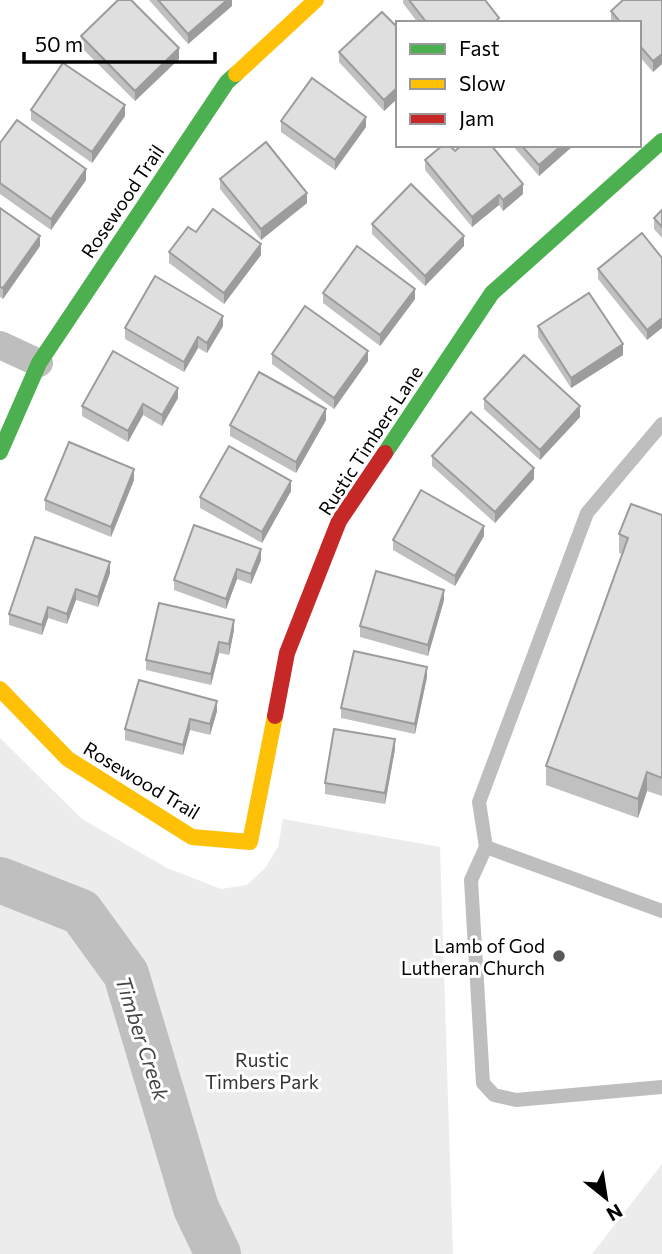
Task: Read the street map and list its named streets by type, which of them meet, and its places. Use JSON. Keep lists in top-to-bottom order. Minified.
{"streets":{"street":["Rosewood Trail","Rustic Timbers Lane"]},"crossings":[["Rosewood Trail","Rustic Timbers Lane"]],"water":["Timber Creek"],"parks":["Rustic Timbers Park"],"places":["Lamb of God Lutheran Church"],"legend":["Fast","Slow","Jam"],"scale_bar":"50 m","north":"bottom right"}
